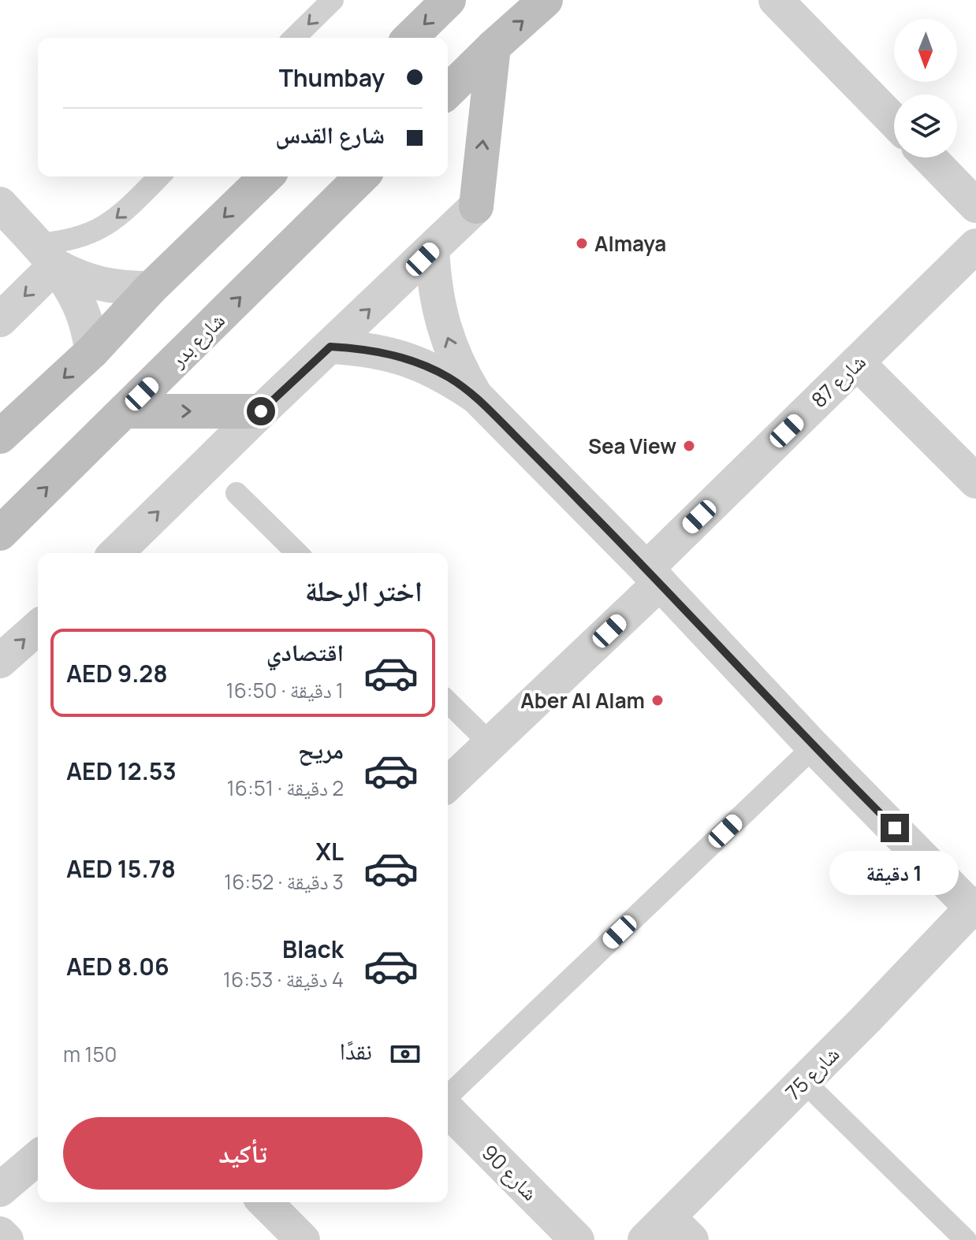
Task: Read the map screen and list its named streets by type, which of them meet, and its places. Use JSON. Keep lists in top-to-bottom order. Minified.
{"streets":{"main road":["شارع بدر"],"street":["شارع 87","شارع 75","شارع 90"]},"places":["Almaya","Sea View","Aber Al Alam"],"north":"bottom","page":{"banner":["Thumbay","شارع القدس"],"heading":"اختر الرحلة","list":[{"name":"اقتصادي","note":"1 دقيقة · 16:50","value":"AED 9.28"},{"name":"مريح","note":"2 دقيقة · 16:51","value":"AED 12.53"},{"name":"XL","note":"3 دقيقة · 16:52","value":"AED 15.78"},{"name":"Black","note":"4 دقيقة · 16:53","value":"AED 8.06"}],"bubble":"1 دقيقة","pay":["نقدًا","150 m"],"buttons":"تأكيد"}}
